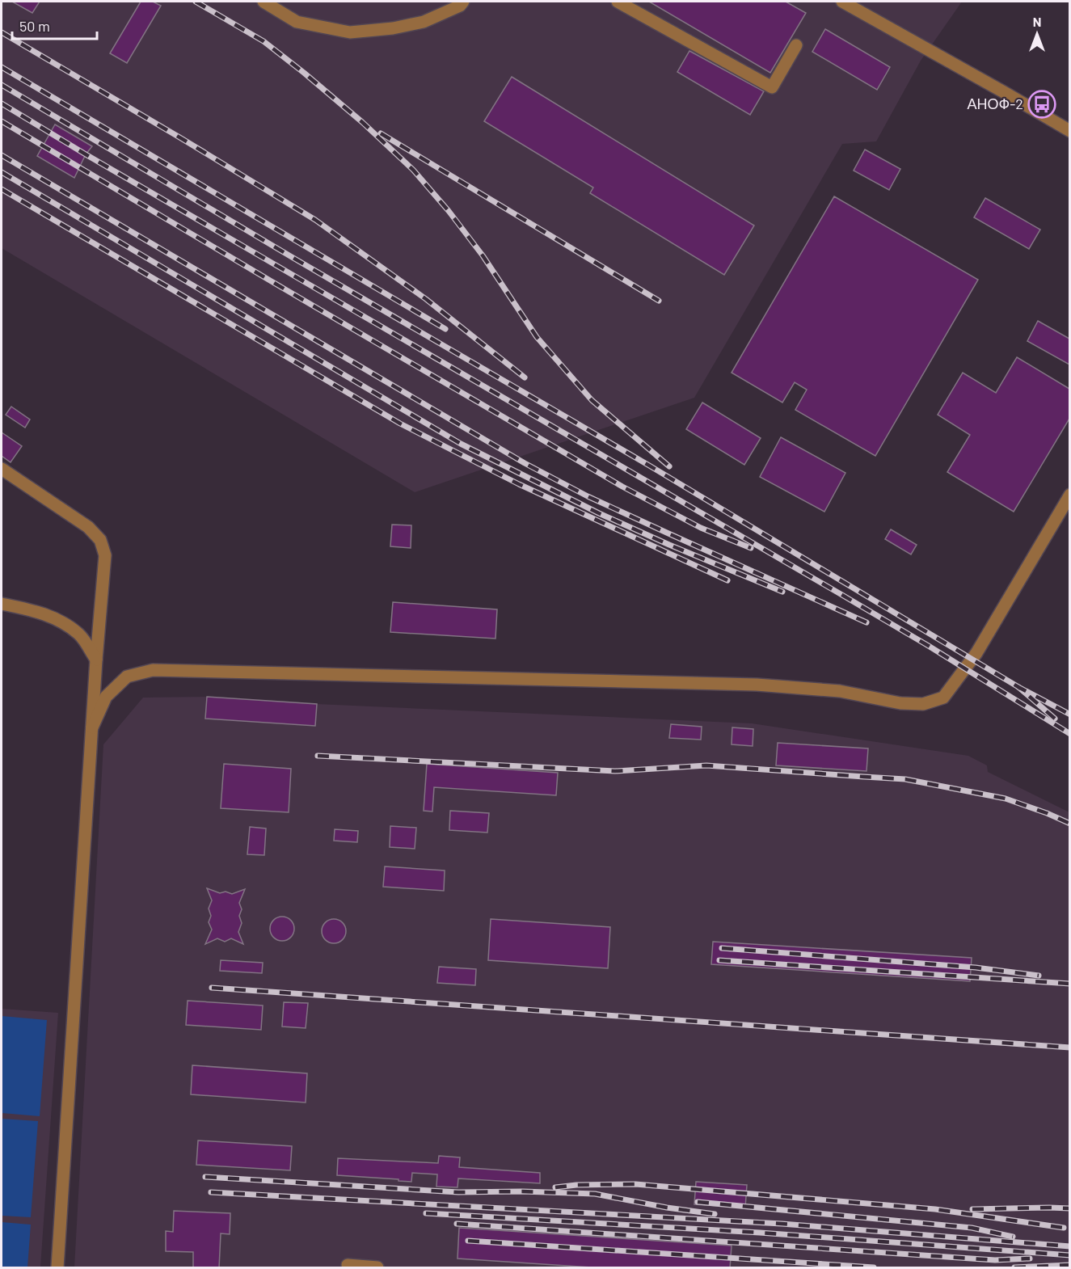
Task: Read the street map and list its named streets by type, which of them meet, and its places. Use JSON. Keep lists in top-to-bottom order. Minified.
{"places":{"bus stop":["АНОФ-2"]},"scale_bar":"50 m","north":"top"}
